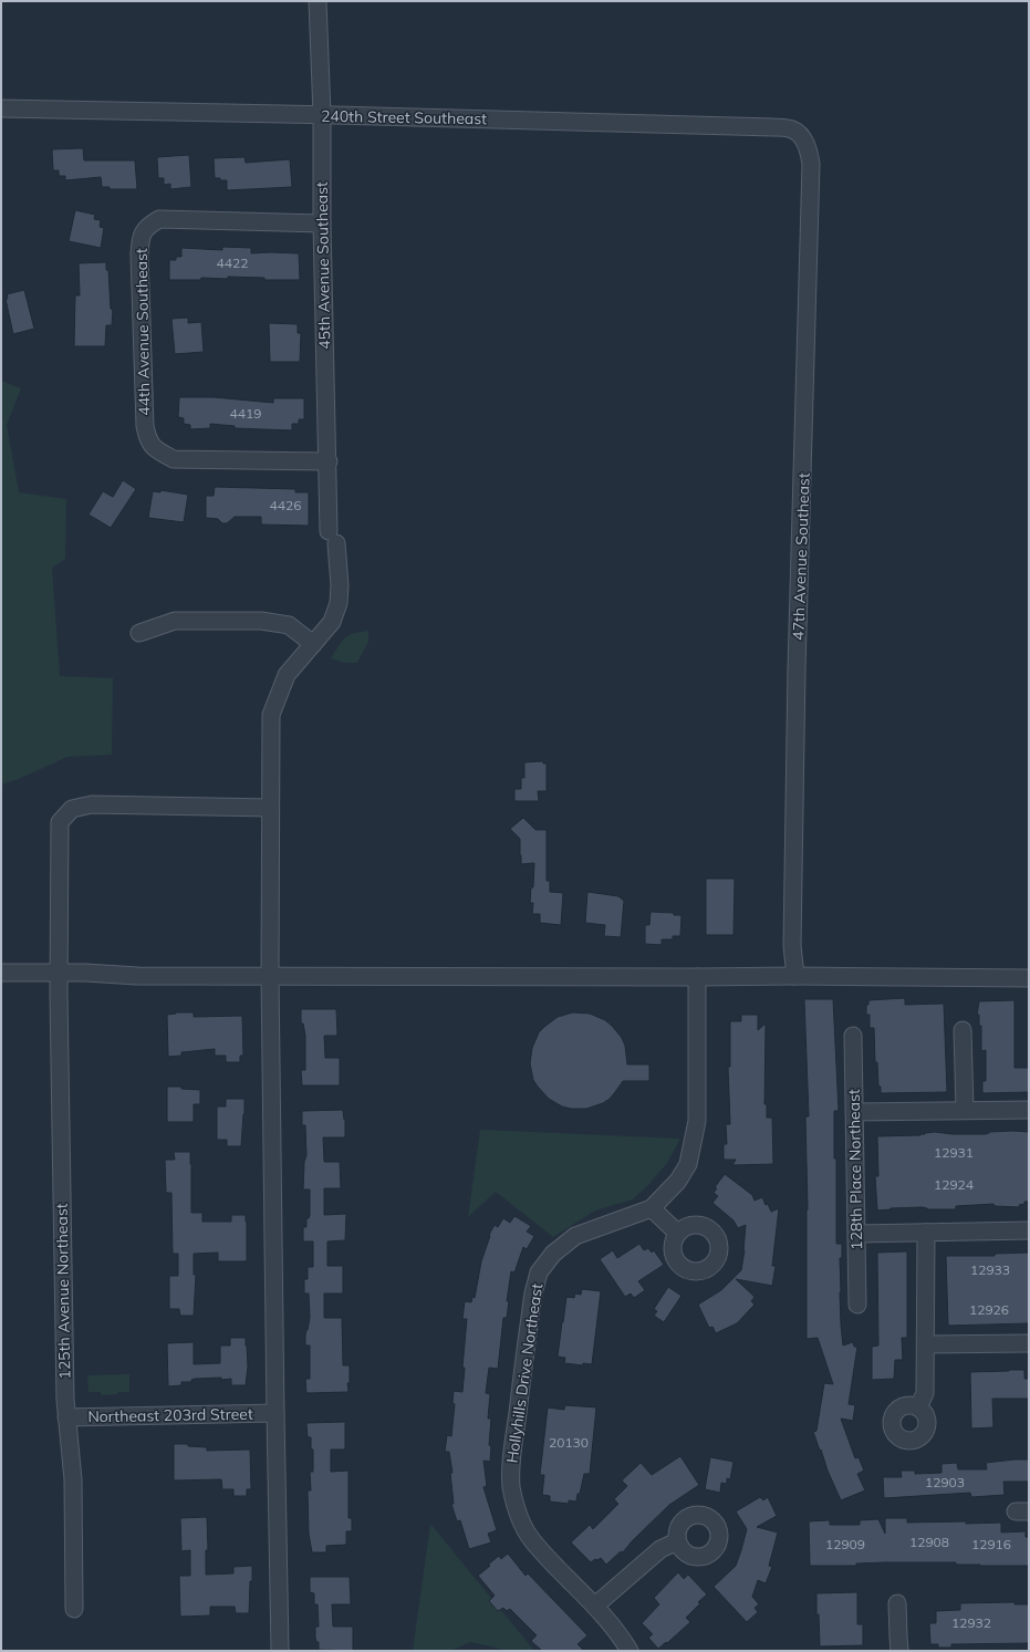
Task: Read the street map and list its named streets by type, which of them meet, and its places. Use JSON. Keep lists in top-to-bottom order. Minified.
{"streets":{"street":["240th Street Southeast","45th Avenue Southeast","44th Avenue Southeast","47th Avenue Southeast","128th Place Northeast","125th Avenue Northeast","Hollyhills Drive Northeast","Northeast 203rd Street"]},"crossings":[["240th Street Southeast","45th Avenue Southeast"],["240th Street Southeast","47th Avenue Southeast"],["45th Avenue Southeast","44th Avenue Southeast"],["45th Avenue Southeast","125th Avenue Northeast"],["45th Avenue Southeast","Northeast 203rd Street"],["125th Avenue Northeast","Northeast 203rd Street"]],"house_numbers":["4422","4419","4426","12931","12924","12933","12926","20130","12903","12908","12909","12916","12932"]}
